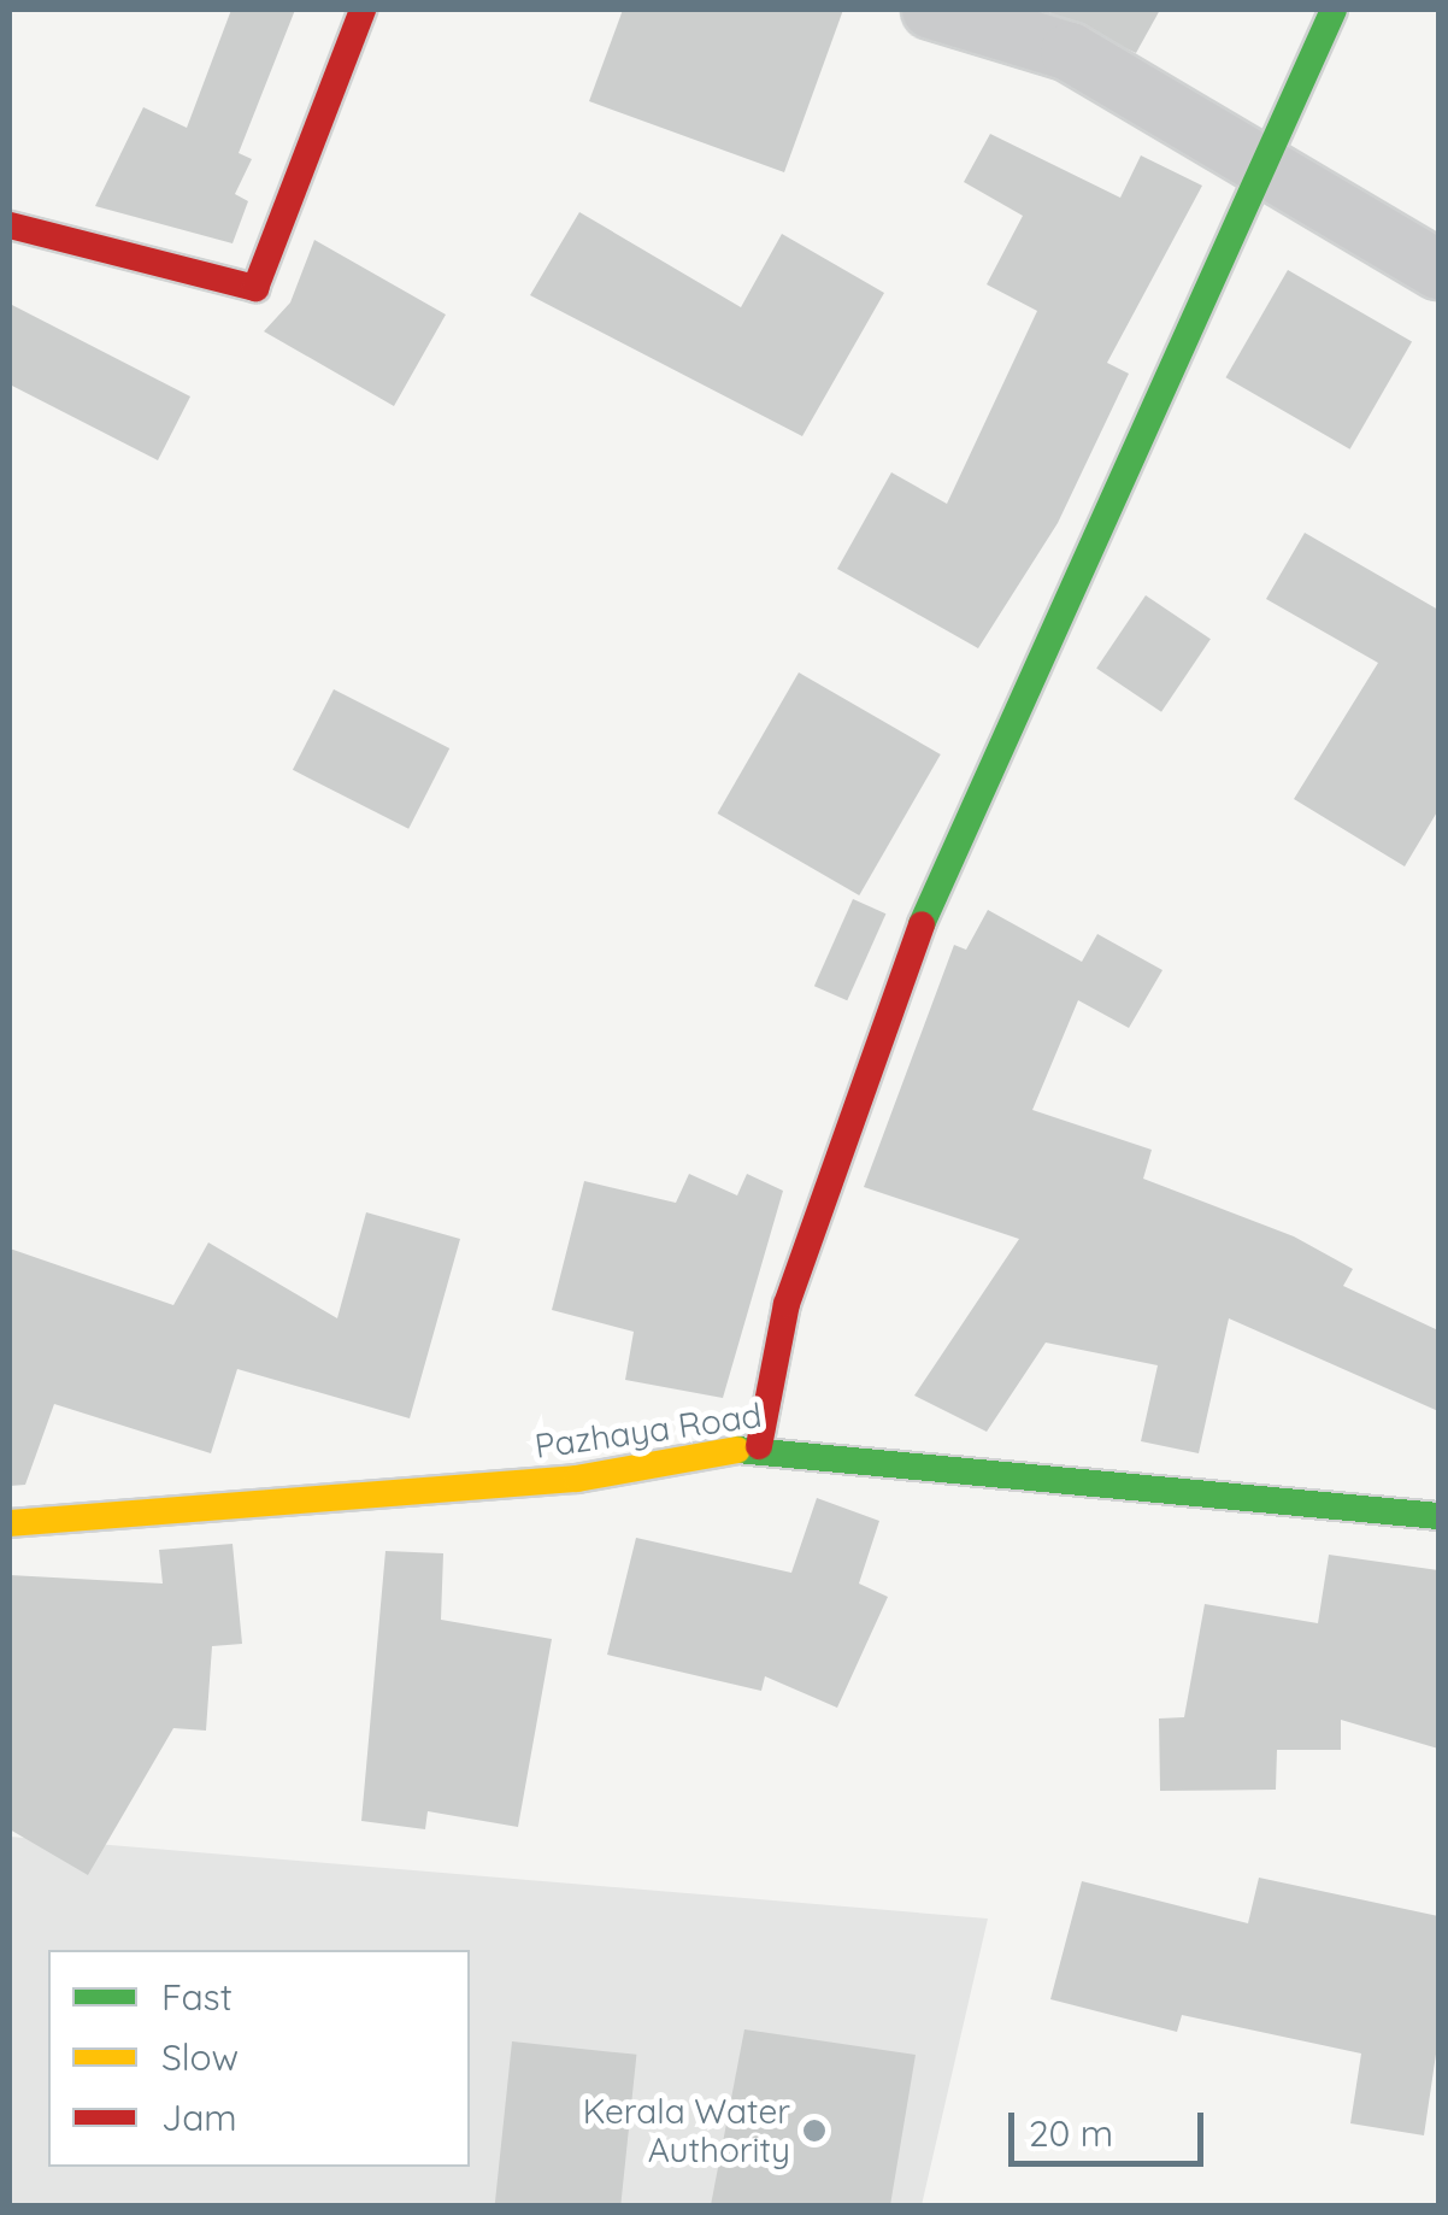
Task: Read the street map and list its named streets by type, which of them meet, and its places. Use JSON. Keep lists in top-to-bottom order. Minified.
{"streets":{"street":["Pazhaya Road"]},"places":["Kerala Water Authority"],"legend":["Fast","Slow","Jam"],"scale_bar":"20 m"}
